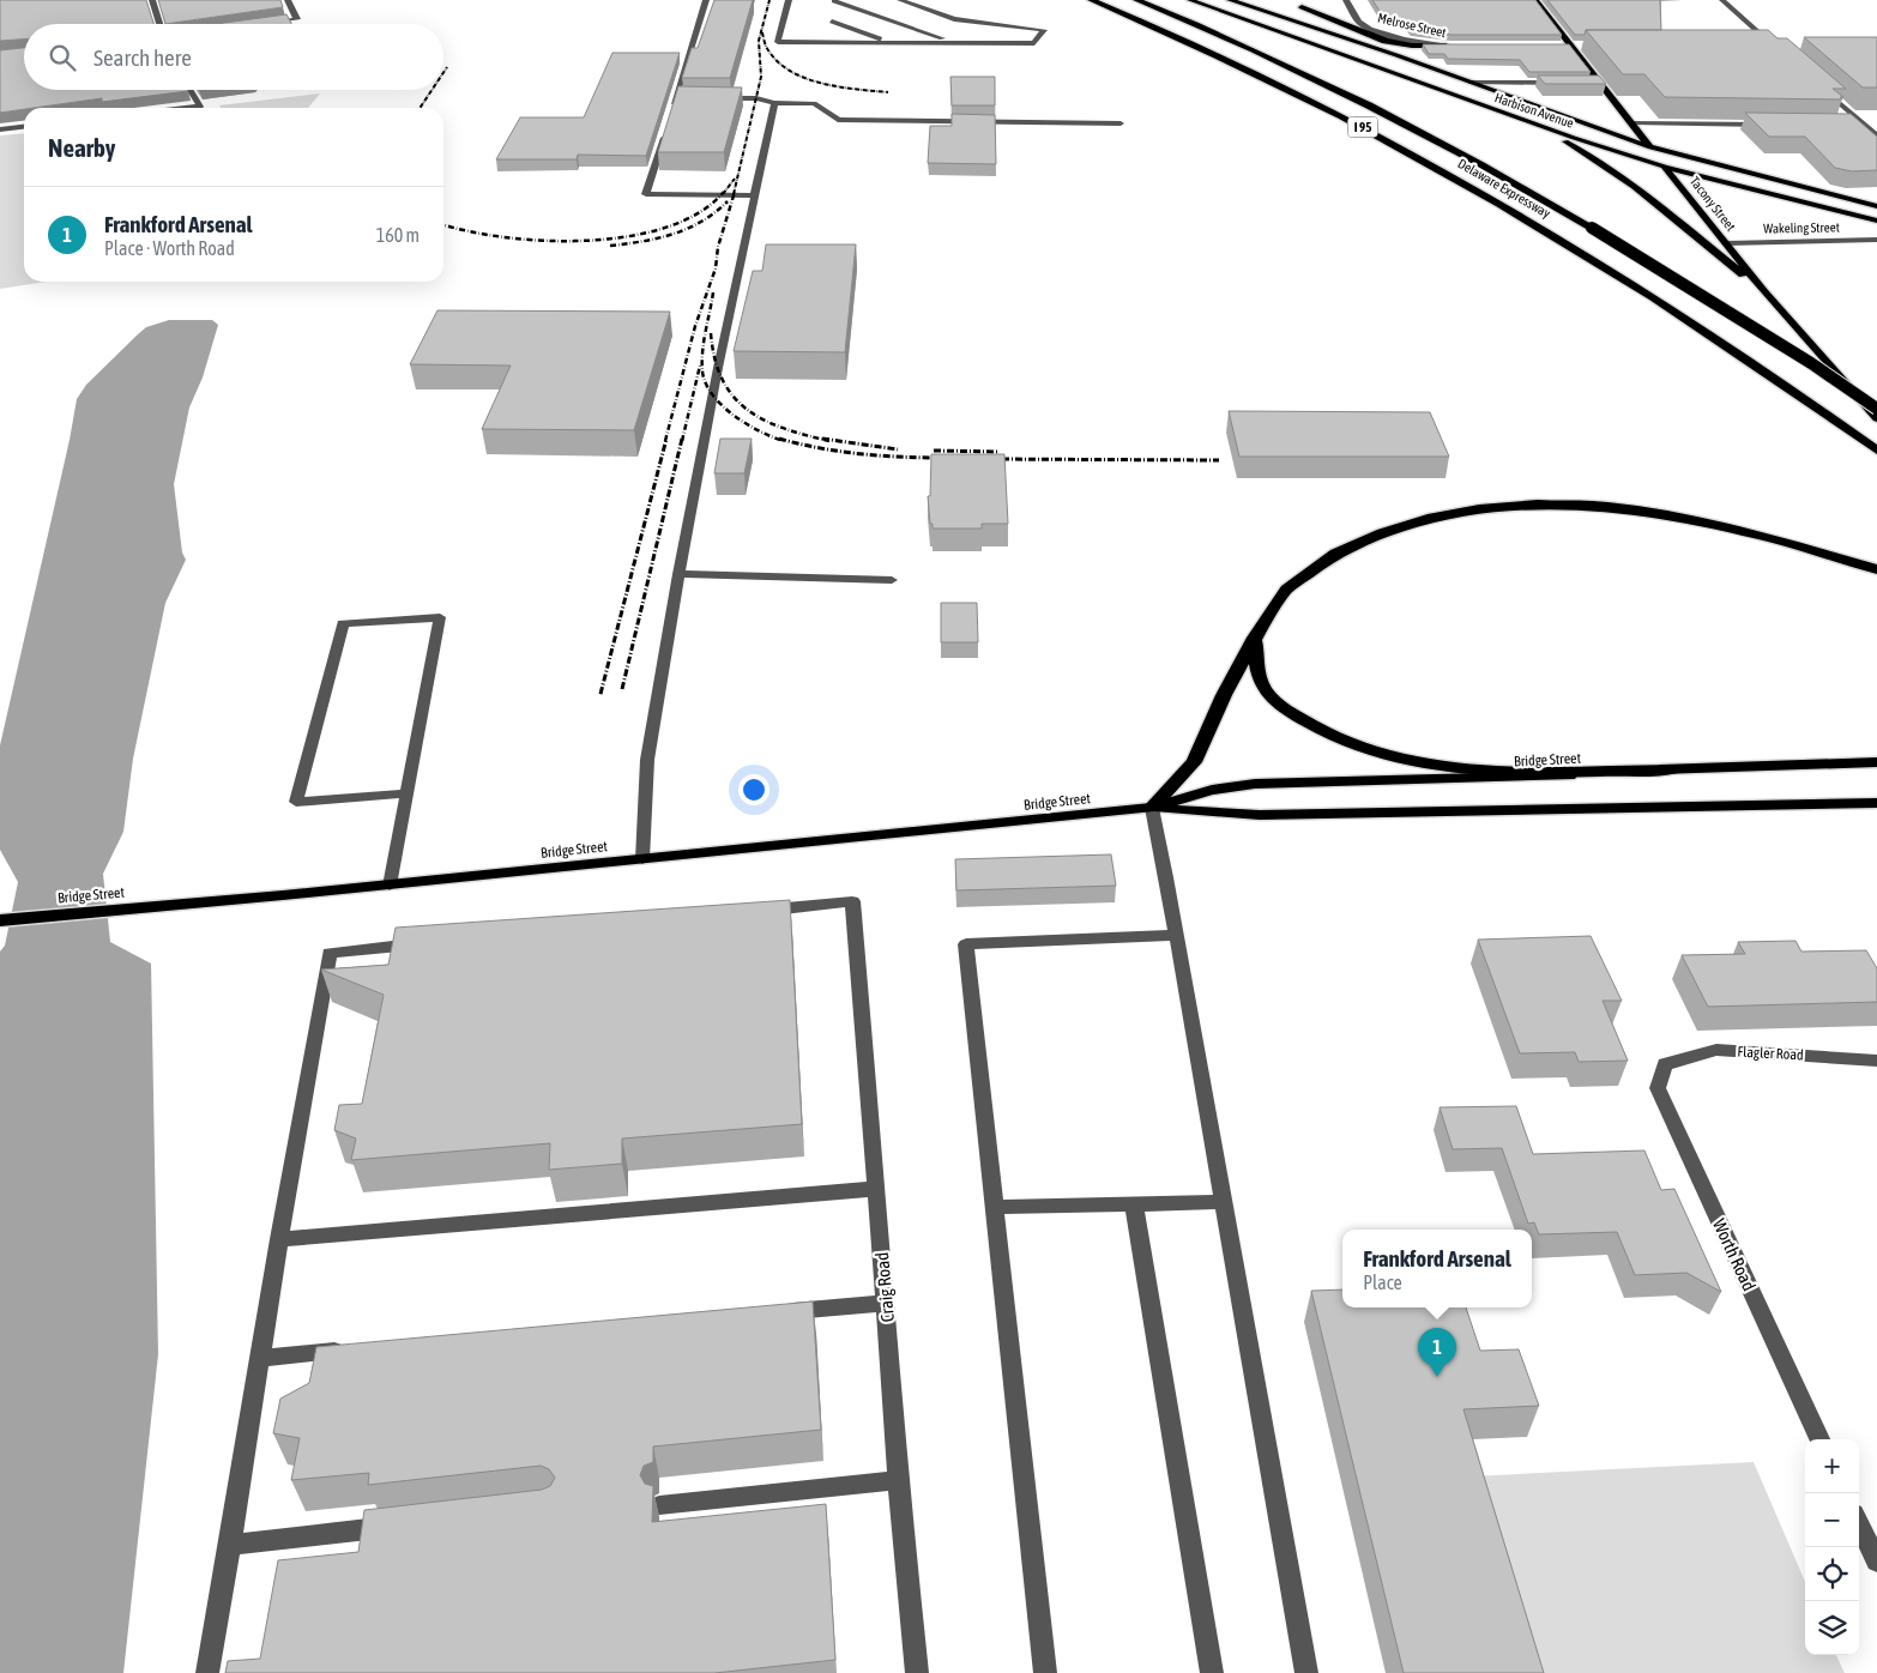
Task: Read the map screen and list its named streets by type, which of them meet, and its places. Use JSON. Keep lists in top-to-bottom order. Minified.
{"streets":{"highway":["I 95","Delaware Expressway"],"main road":["Harbison Avenue","Tacony Street","Bridge Street"],"street":["Melrose Street","Wakeling Street","Flagler Road","Worth Road","Craig Road"]},"crossings":[["Harbison Avenue","Tacony Street"],["Tacony Street","Wakeling Street"],["Flagler Road","Worth Road"]],"page":{"search":"Search here","heading":"Nearby","list":[{"mark":"1","name":"Frankford Arsenal","note":"Place · Worth Road","value":"160 m"}],"popup":["Frankford Arsenal","Place"],"pins":"1","map_buttons":["+","−"]}}
